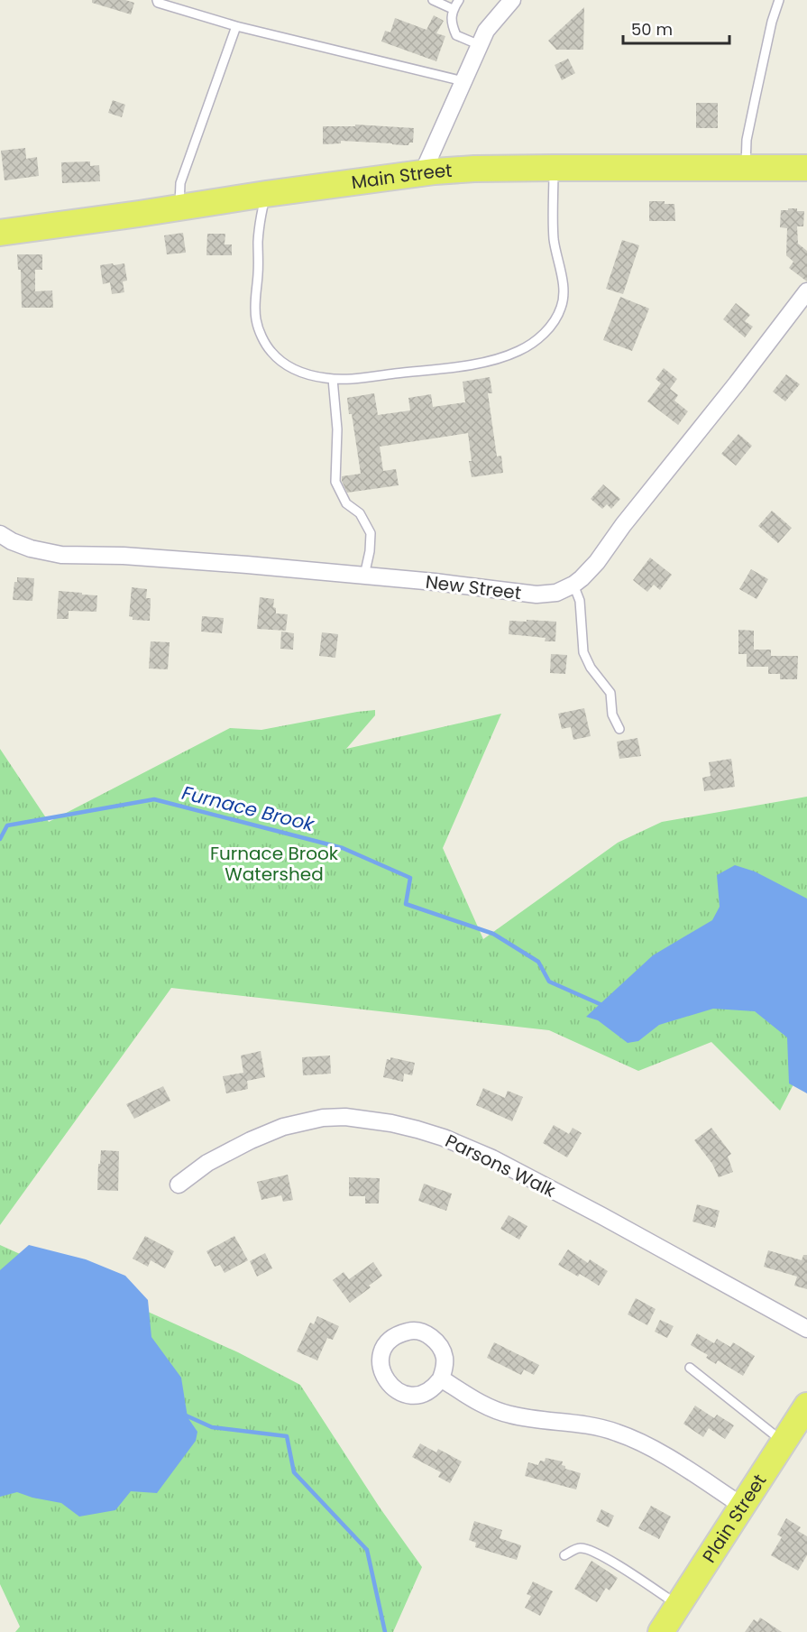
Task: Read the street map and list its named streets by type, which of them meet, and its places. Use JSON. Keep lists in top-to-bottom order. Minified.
{"streets":{"main road":["Main Street","Plain Street"],"street":["New Street","Parsons Walk"]},"water":["Furnace Brook"],"parks":["Furnace Brook Watershed"],"scale_bar":"50 m"}
